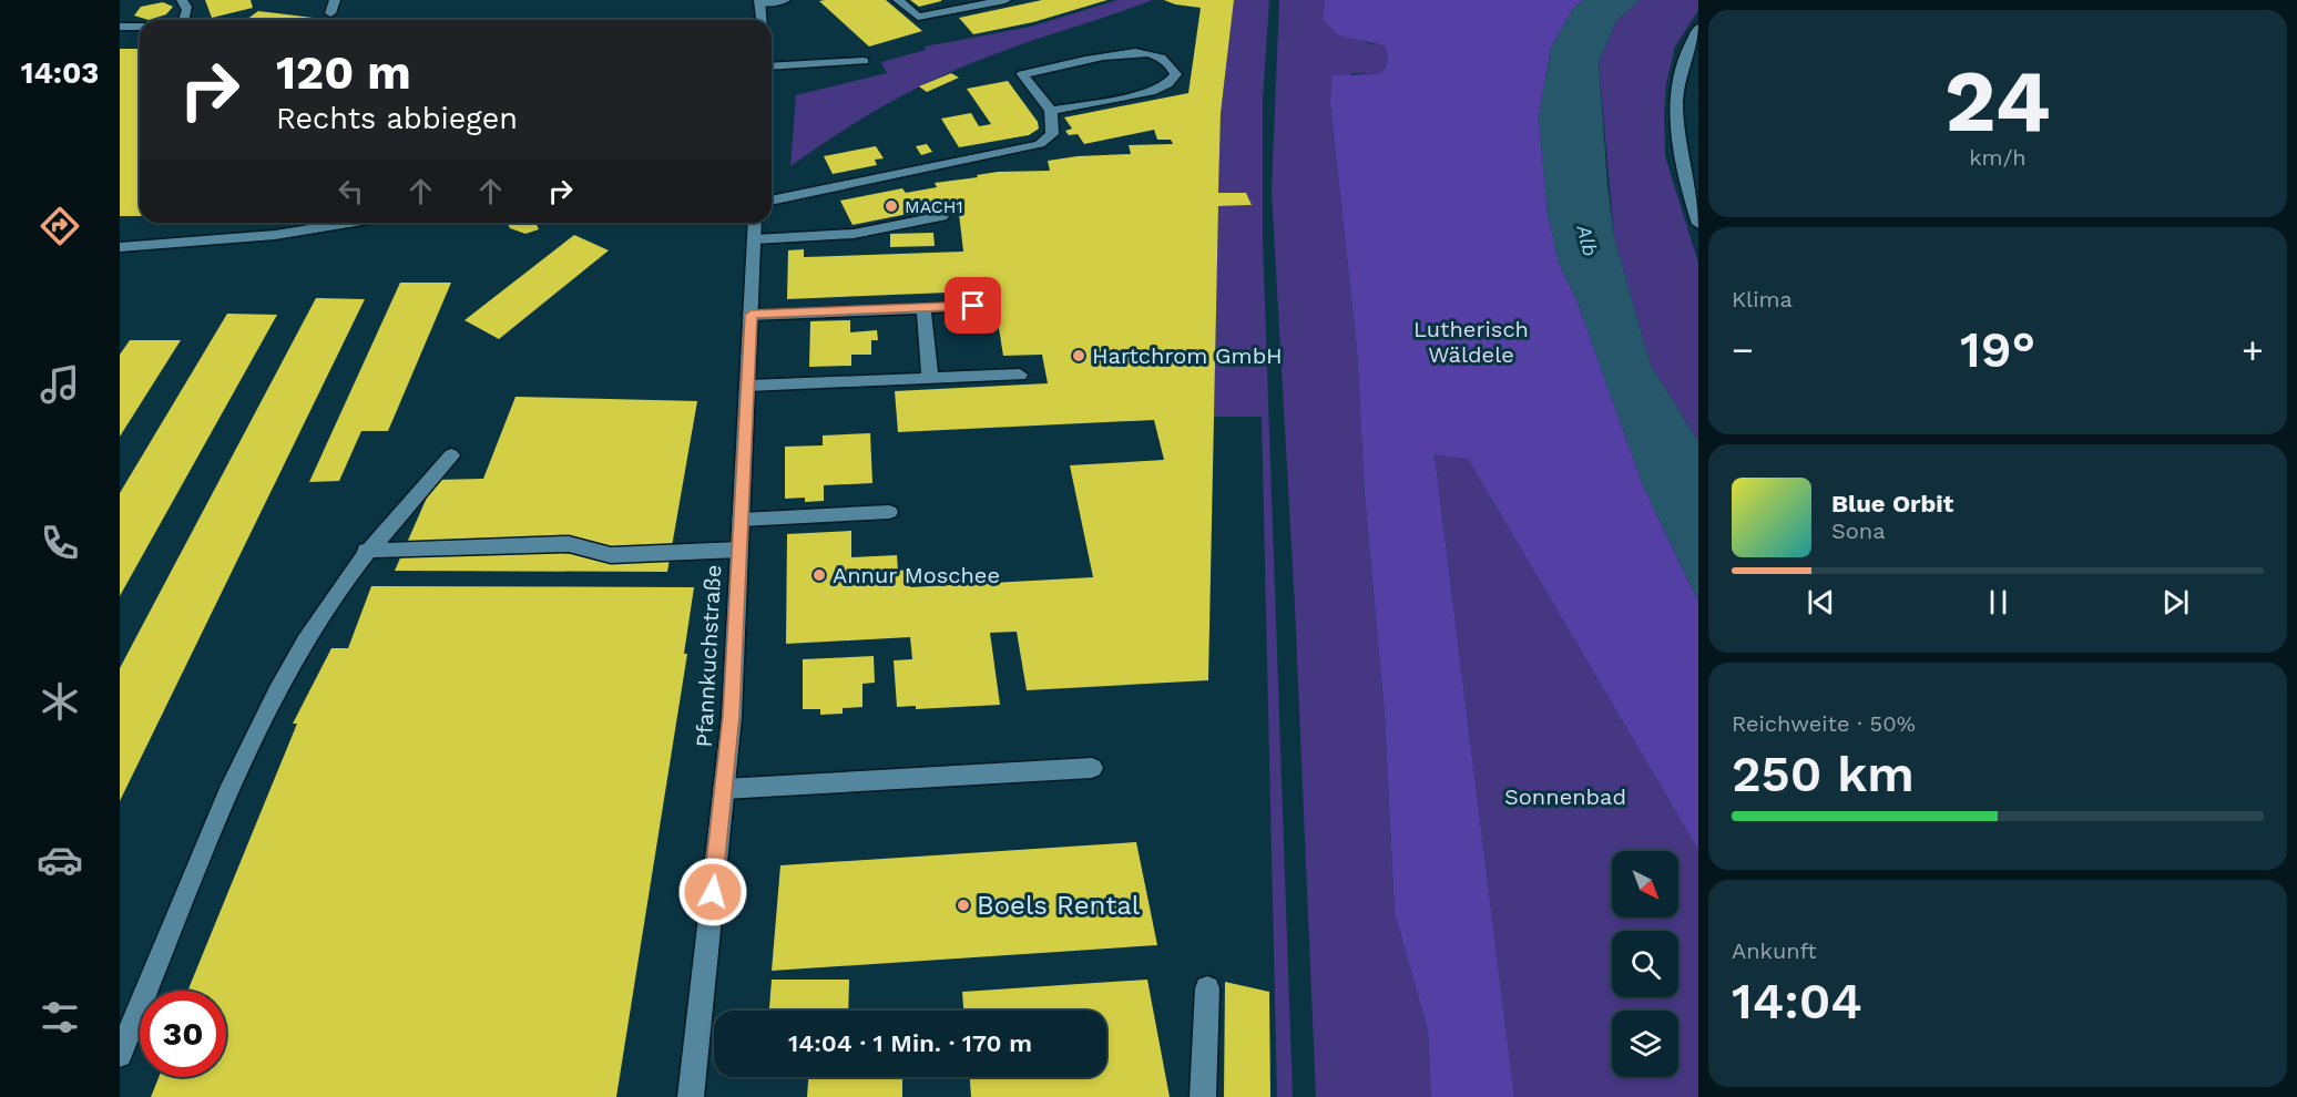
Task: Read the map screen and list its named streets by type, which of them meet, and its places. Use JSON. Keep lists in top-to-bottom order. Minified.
{"streets":{"street":["Pfannkuchstraße"]},"water":["Alb"],"parks":["Lutherisch Wäldele","Sonnenbad"],"places":["MACH1","Hartchrom GmbH","Annur Moschee","Boels Rental"],"north":"bottom right","page":{"tabs":"14:03","tile":[["24","km/h"],"Klima",["Reichweite · 50%","250 km"],["Ankunft","14:04"]],"turn":["120 m","Rechts abbiegen"],"heat":["−","19°","+"],"song":["Blue Orbit","Sona"],"limit":"30","trip":"14:04 · 1 Min. · 170 m"}}
